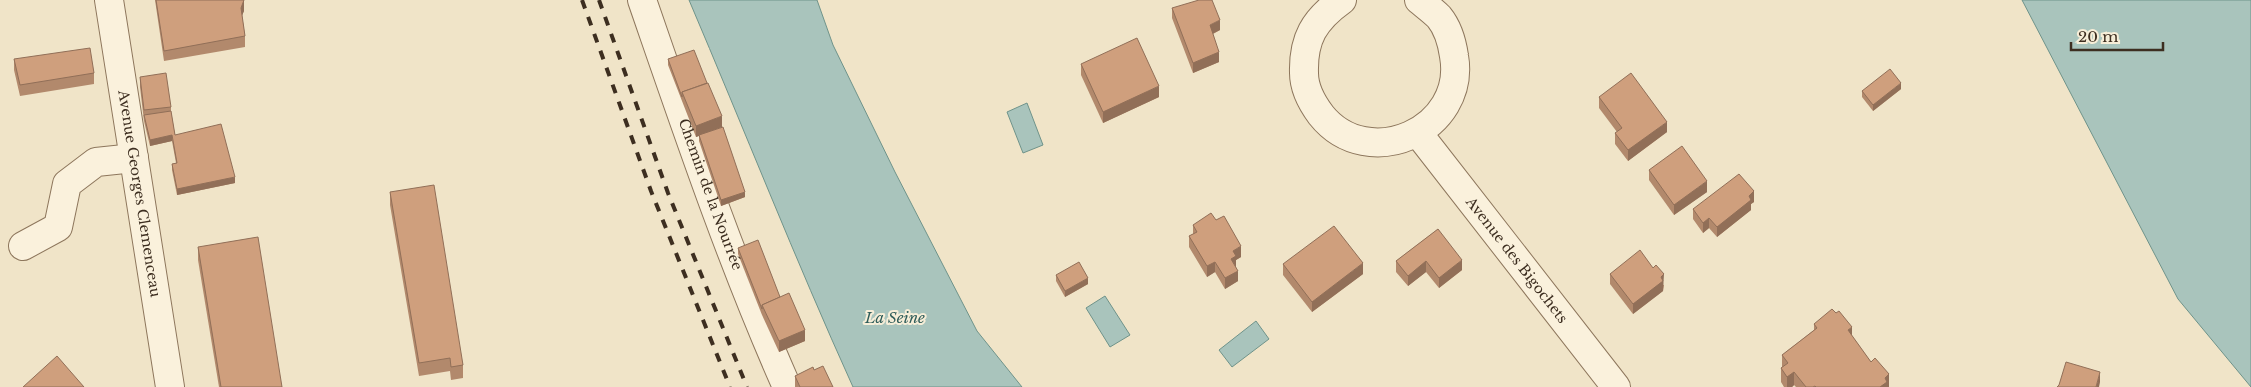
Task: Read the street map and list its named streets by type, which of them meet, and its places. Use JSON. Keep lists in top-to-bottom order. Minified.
{"streets":{"street":["Avenue Georges Clemenceau","Chemin de la Nourrée","Avenue des Bigochets"]},"water":["La Seine"],"scale_bar":"20 m"}
